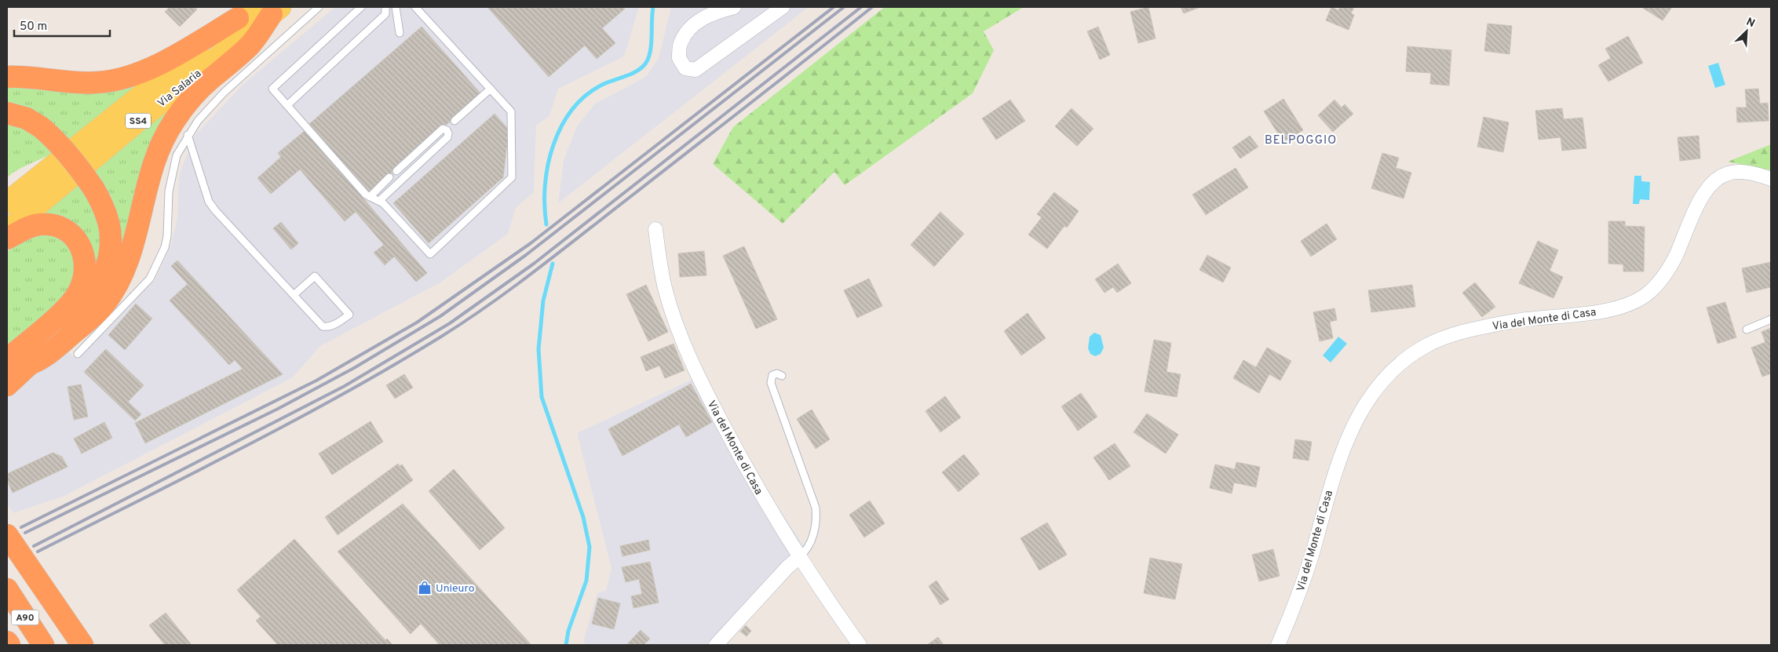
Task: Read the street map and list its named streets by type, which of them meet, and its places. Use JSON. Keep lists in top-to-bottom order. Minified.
{"streets":{"highway":["A90"],"main road":["Via Salaria","SS4"],"street":["Via del Monte di Casa"]},"districts":["BELPOGGIO"],"places":{"shop":["Unieuro"]},"scale_bar":"50 m","north":"top right"}
